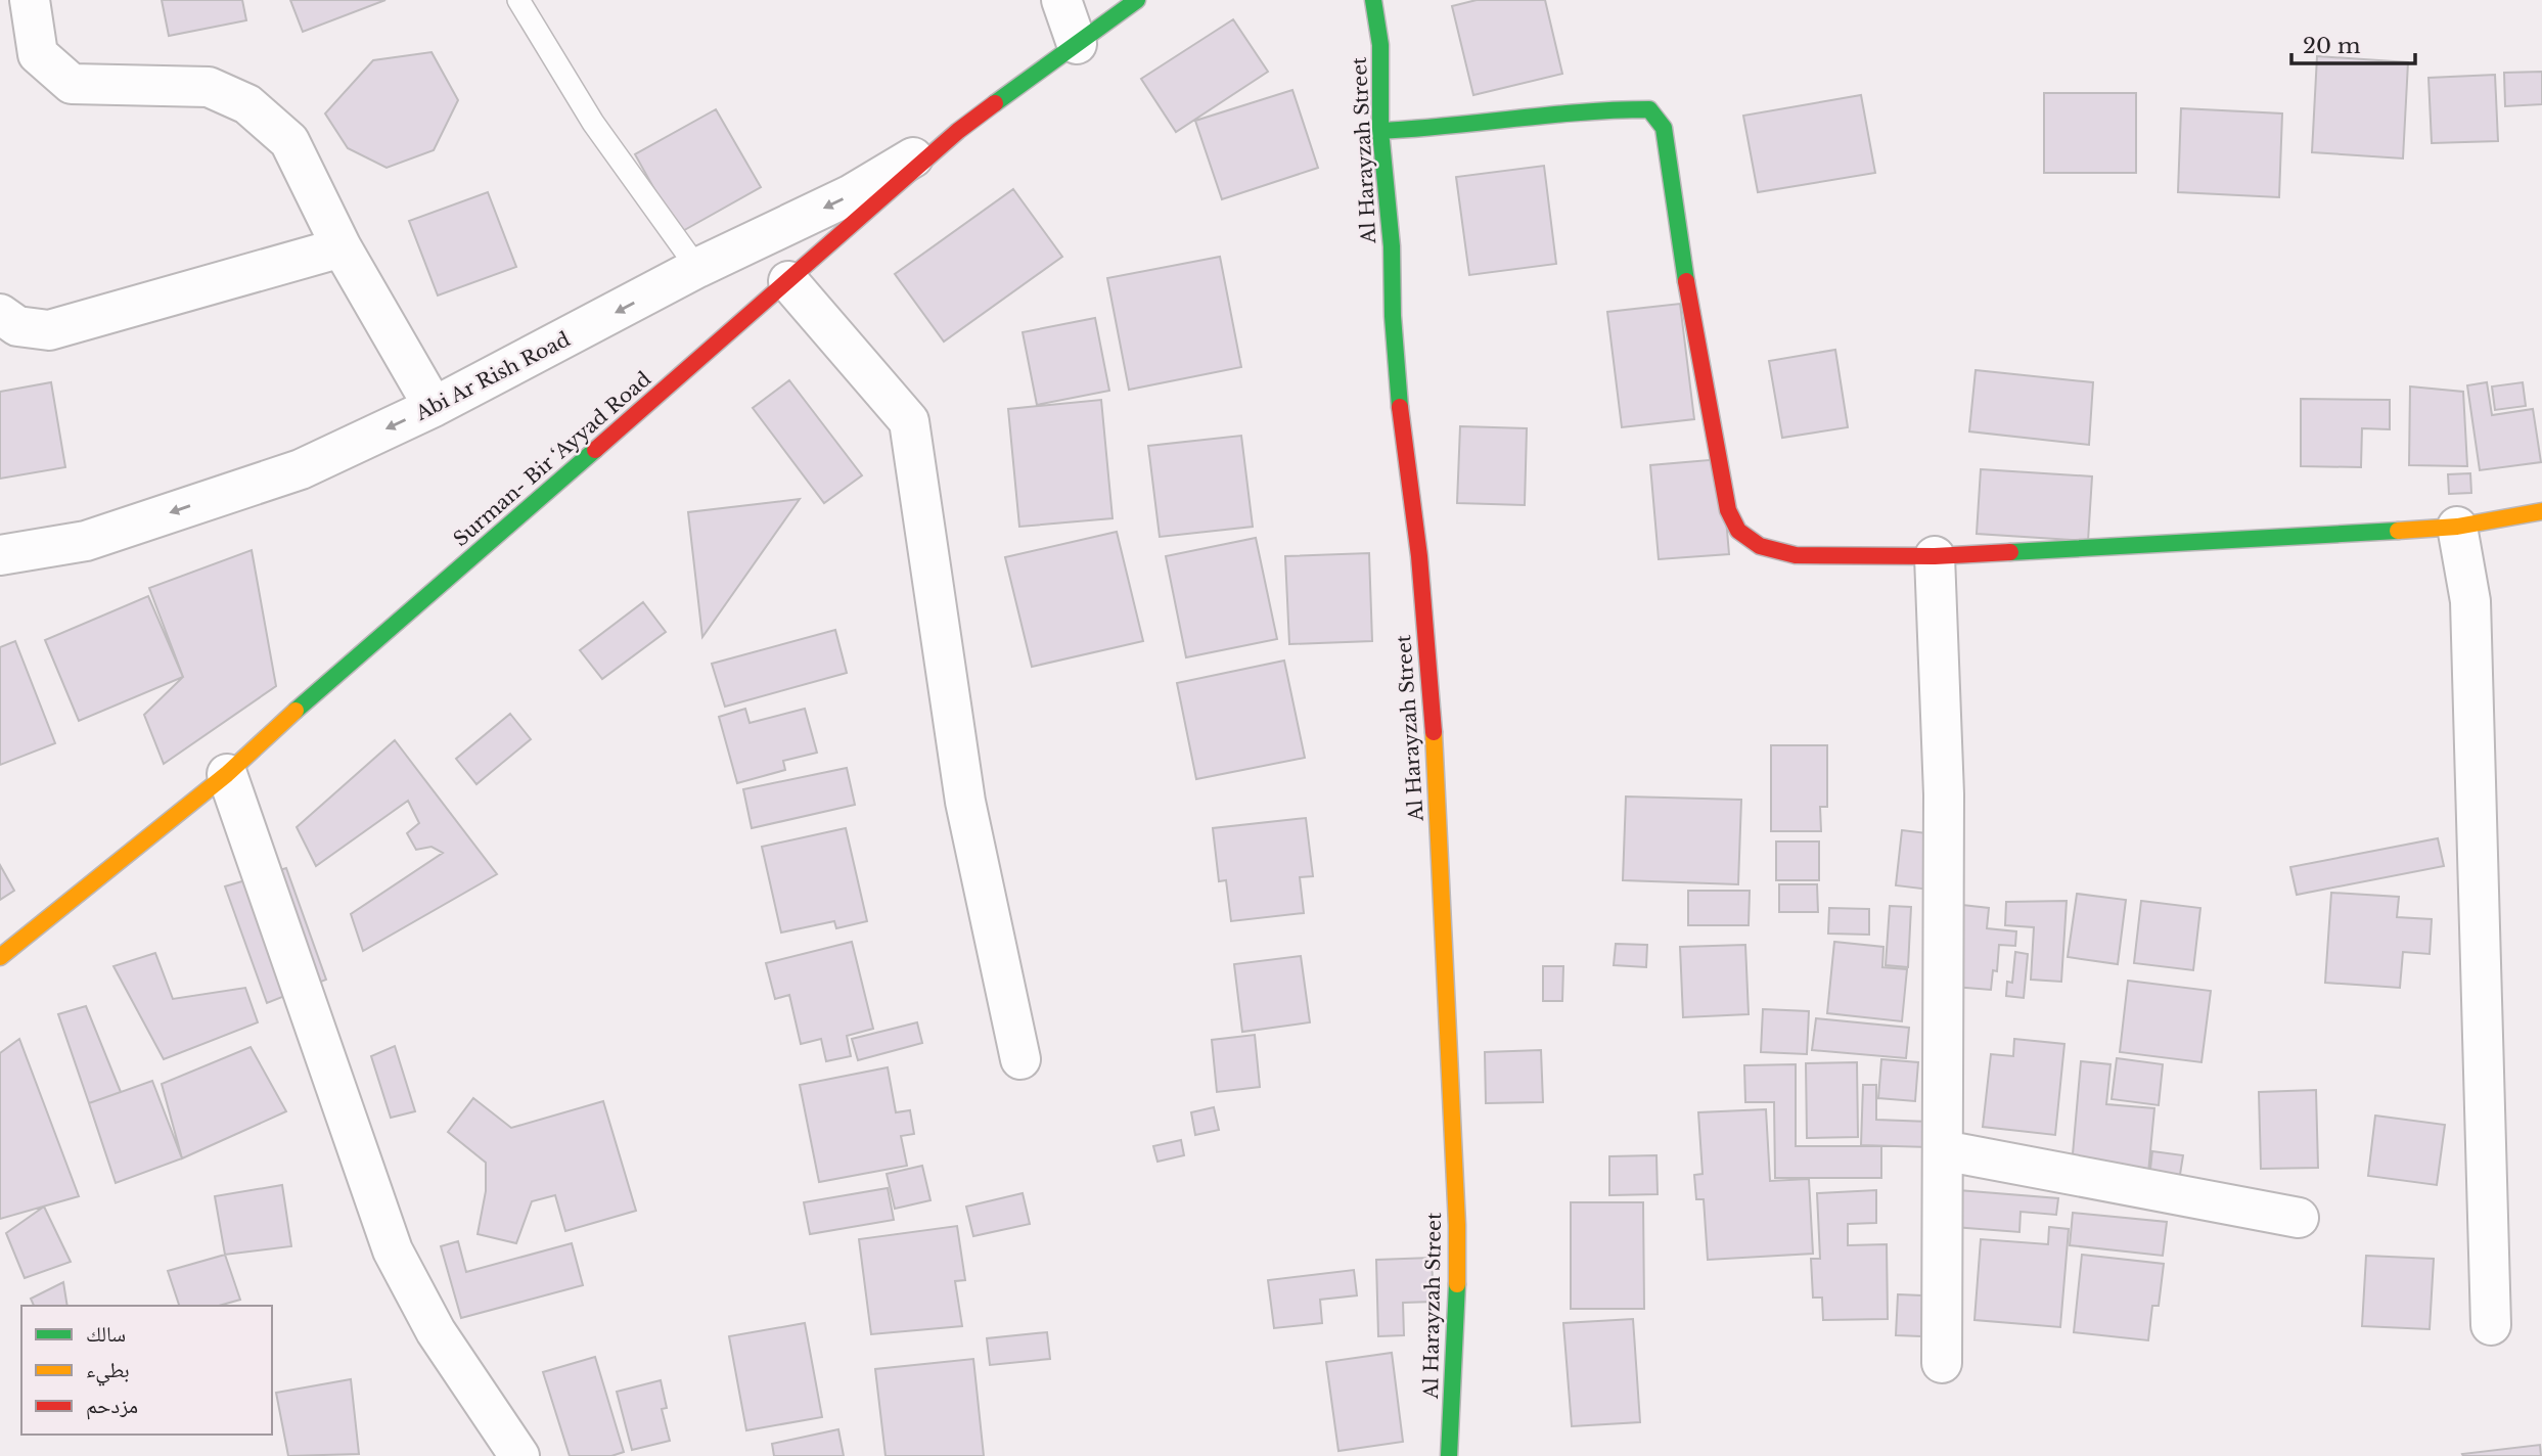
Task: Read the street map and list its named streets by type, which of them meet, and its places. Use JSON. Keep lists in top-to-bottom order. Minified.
{"streets":{"main road":["Al Harayzah Street","Surman- Bir ‘Ayyad Road"],"street":["Abi Ar Rish Road"]},"crossings":[["Abi Ar Rish Road","Surman- Bir ‘Ayyad Road"]],"legend":["سالك","بطيء","مزدحم"],"scale_bar":"20 m"}
